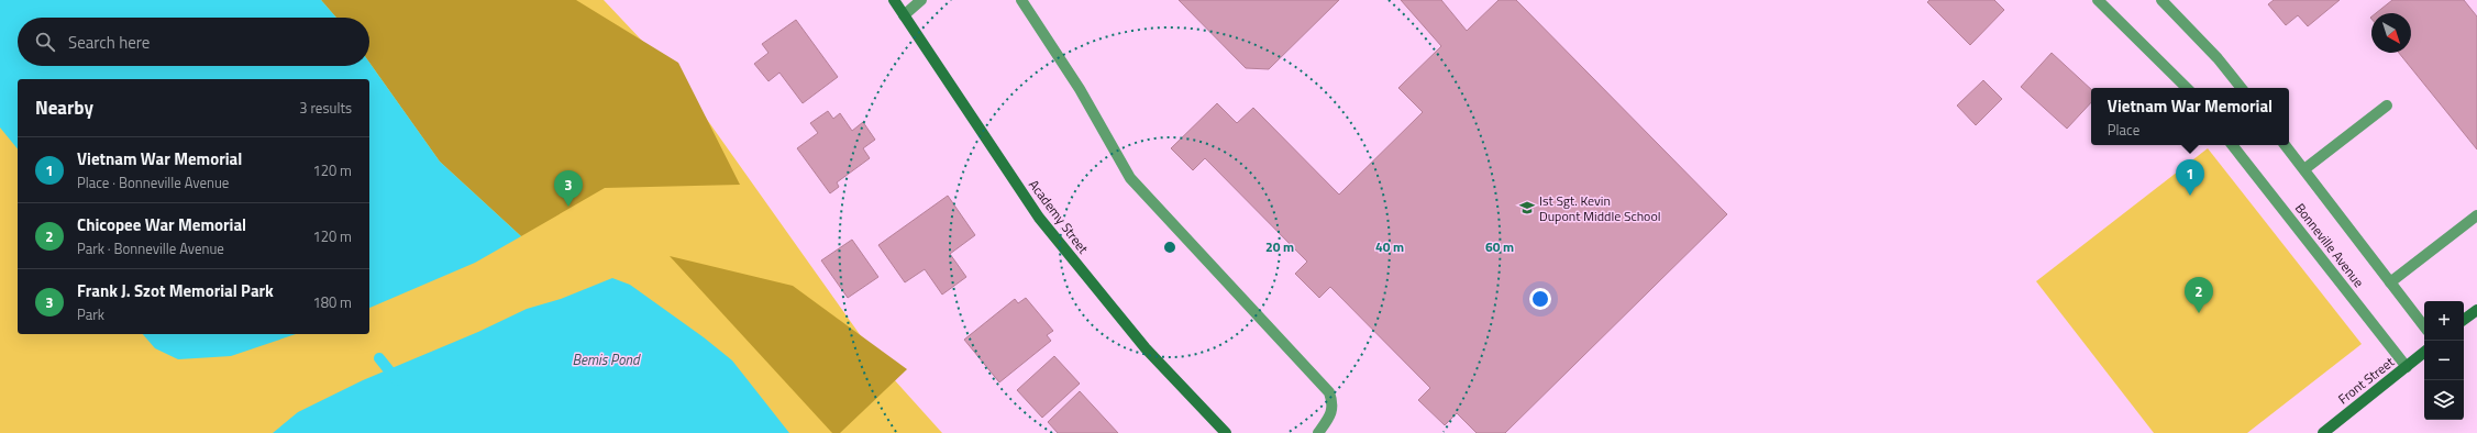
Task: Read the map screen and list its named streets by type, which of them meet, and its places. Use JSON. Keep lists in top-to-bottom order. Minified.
{"streets":{"street":["Academy Street","Bonneville Avenue","Front Street"]},"crossings":[["Bonneville Avenue","Front Street"]],"water":["Bemis Pond"],"places":{"school or university":["Ist Sgt. Kevin Dupont Middle School"]},"north":"bottom right","page":{"search":"Search here","heading":["Nearby","3 results"],"popup":["Vietnam War Memorial","Place"],"list":[{"mark":"1","name":"Vietnam War Memorial","note":"Place · Bonneville Avenue","value":"120 m"},{"mark":"2","name":"Chicopee War Memorial","note":"Park · Bonneville Avenue","value":"120 m"},{"mark":"3","name":"Frank J. Szot Memorial Park","note":"Park","value":"180 m"}],"pins":["1","3","2"],"map_buttons":["+","−"]},"rings":["20 m","40 m","60 m"]}
